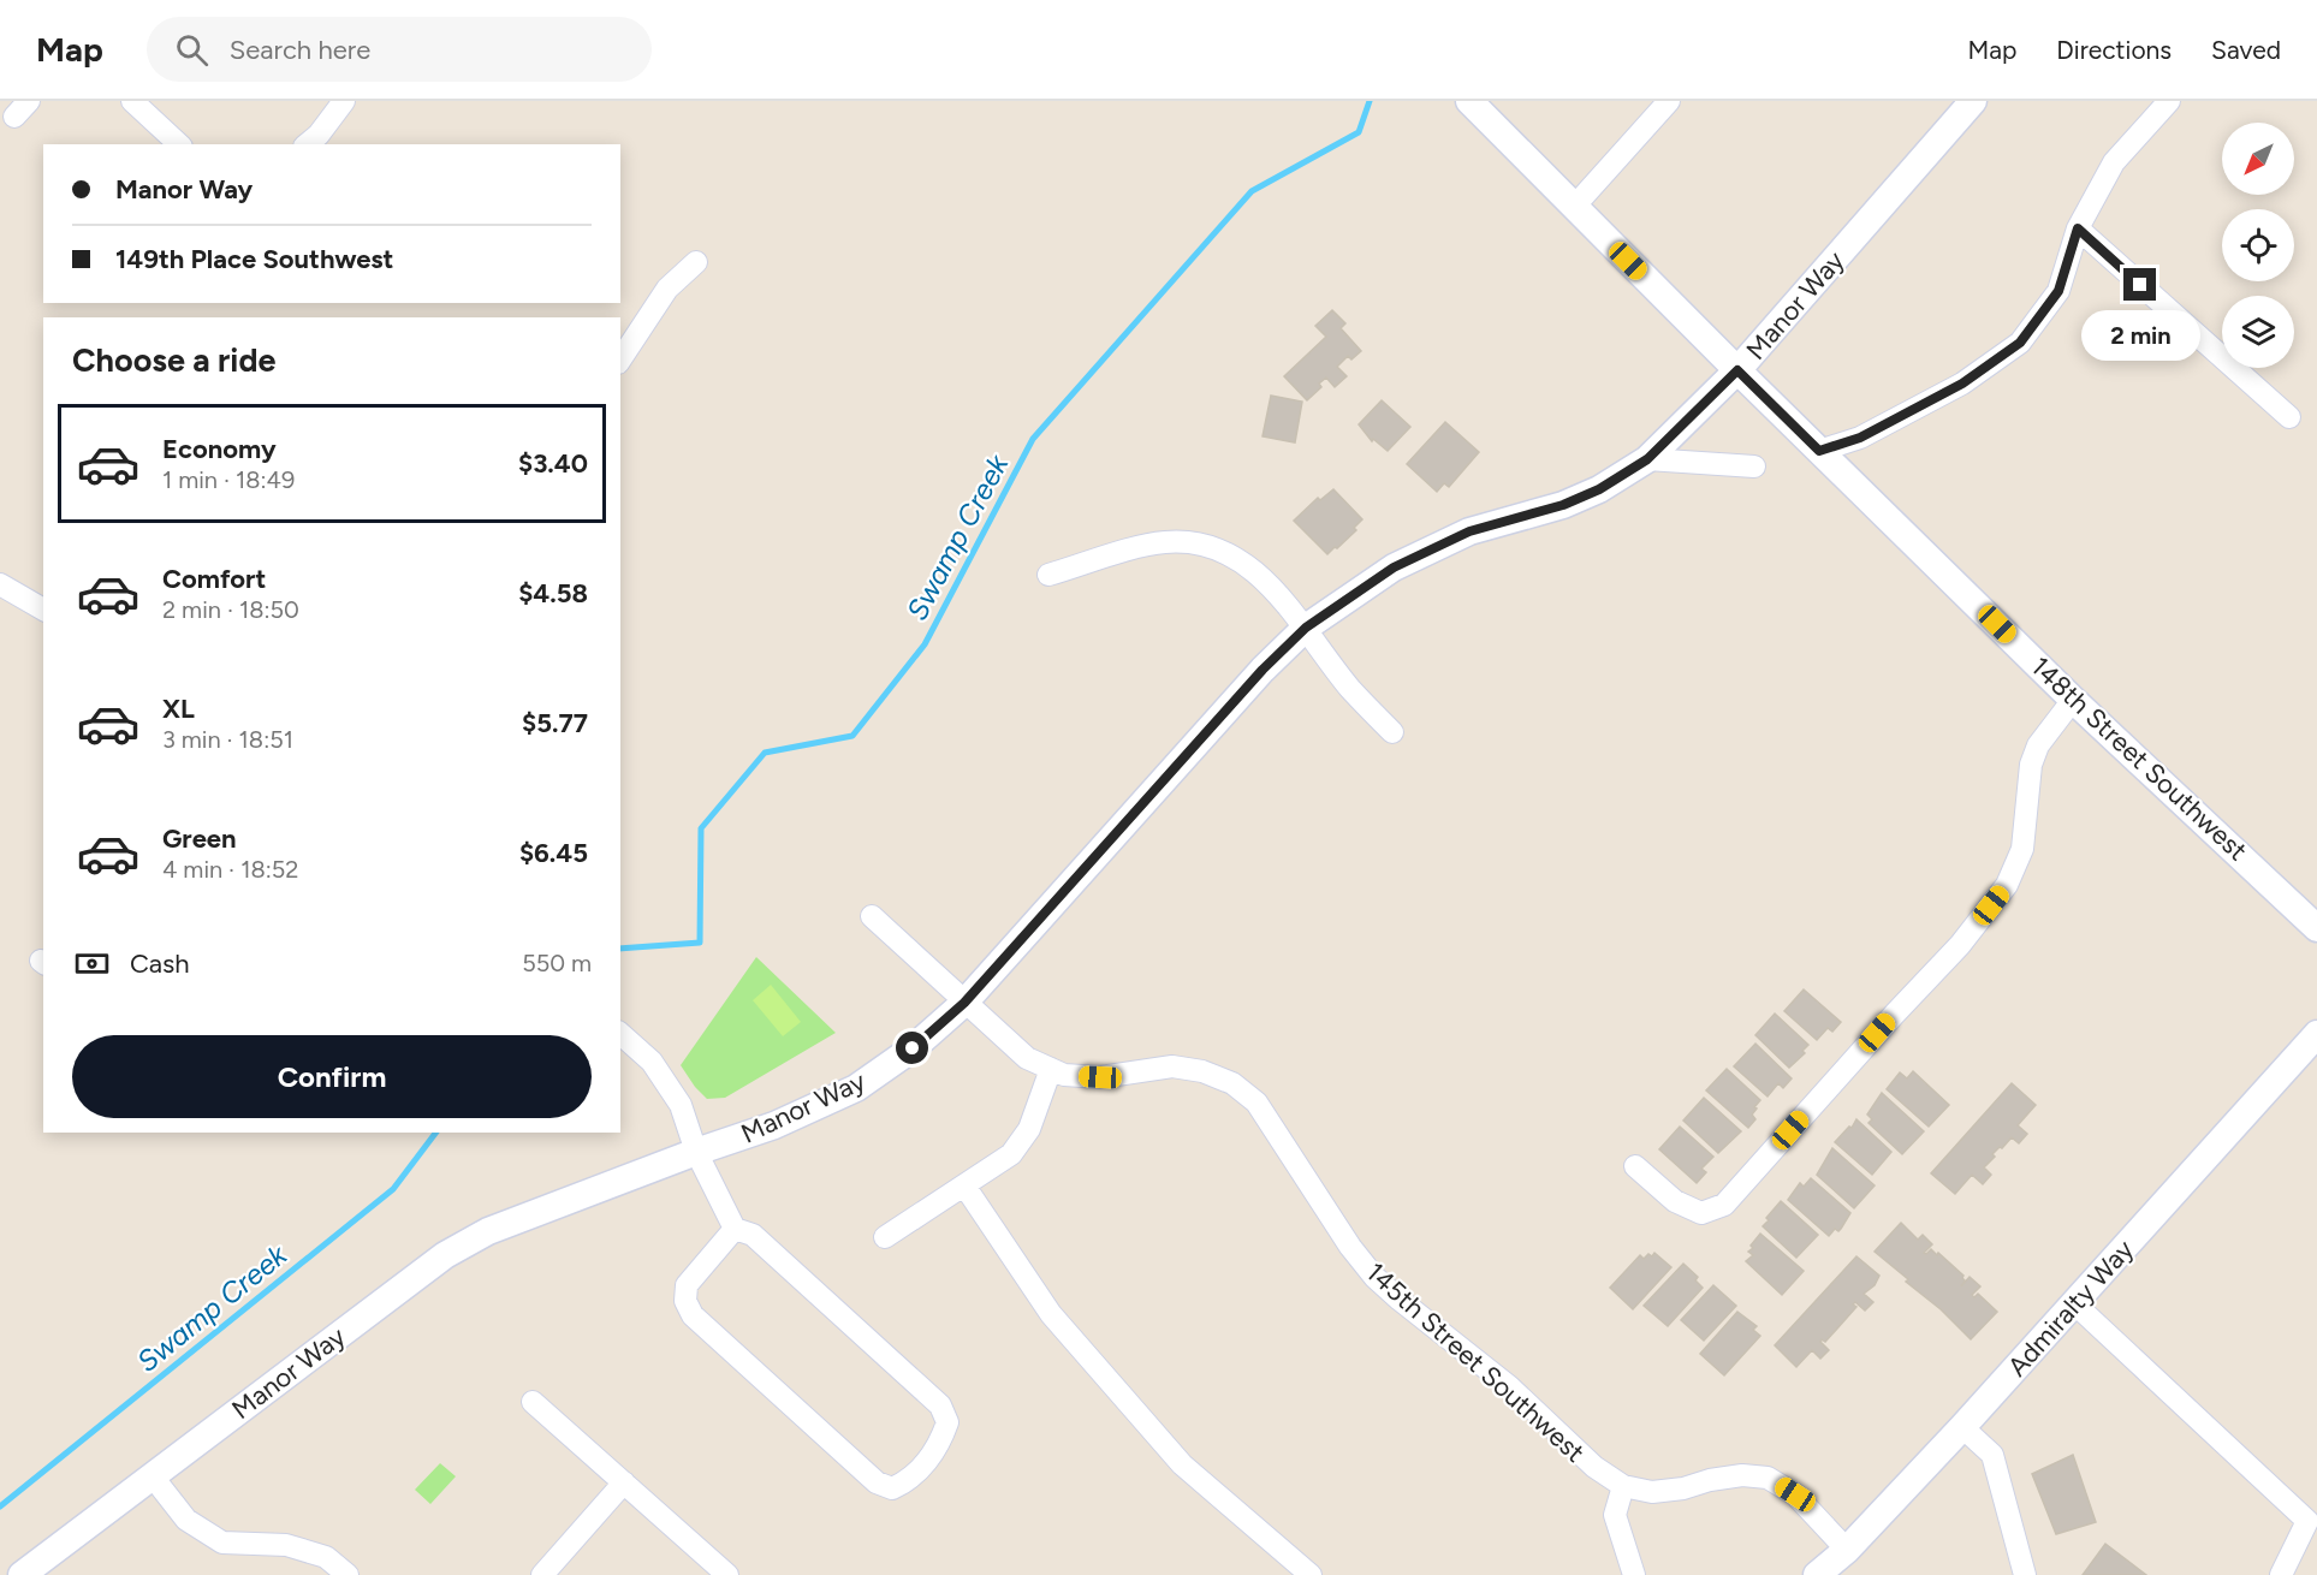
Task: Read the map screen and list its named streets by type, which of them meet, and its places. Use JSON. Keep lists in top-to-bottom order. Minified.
{"streets":{"street":["Manor Way","148th Street Southwest","Admiralty Way","145th Street Southwest"]},"crossings":[["Manor Way","148th Street Southwest"],["Manor Way","145th Street Southwest"],["Admiralty Way","145th Street Southwest"]],"water":["Swamp Creek"],"north":"bottom left","page":{"header":"Map","search":"Search here","nav":["Map","Directions","Saved"],"banner":["Manor Way","149th Place Southwest"],"bubble":"2 min","heading":"Choose a ride","list":[{"name":"Economy","note":"1 min · 18:49","value":"$3.40"},{"name":"Comfort","note":"2 min · 18:50","value":"$4.58"},{"name":"XL","note":"3 min · 18:51","value":"$5.77"},{"name":"Green","note":"4 min · 18:52","value":"$6.45"}],"pay":["Cash","550 m"],"buttons":"Confirm"}}
